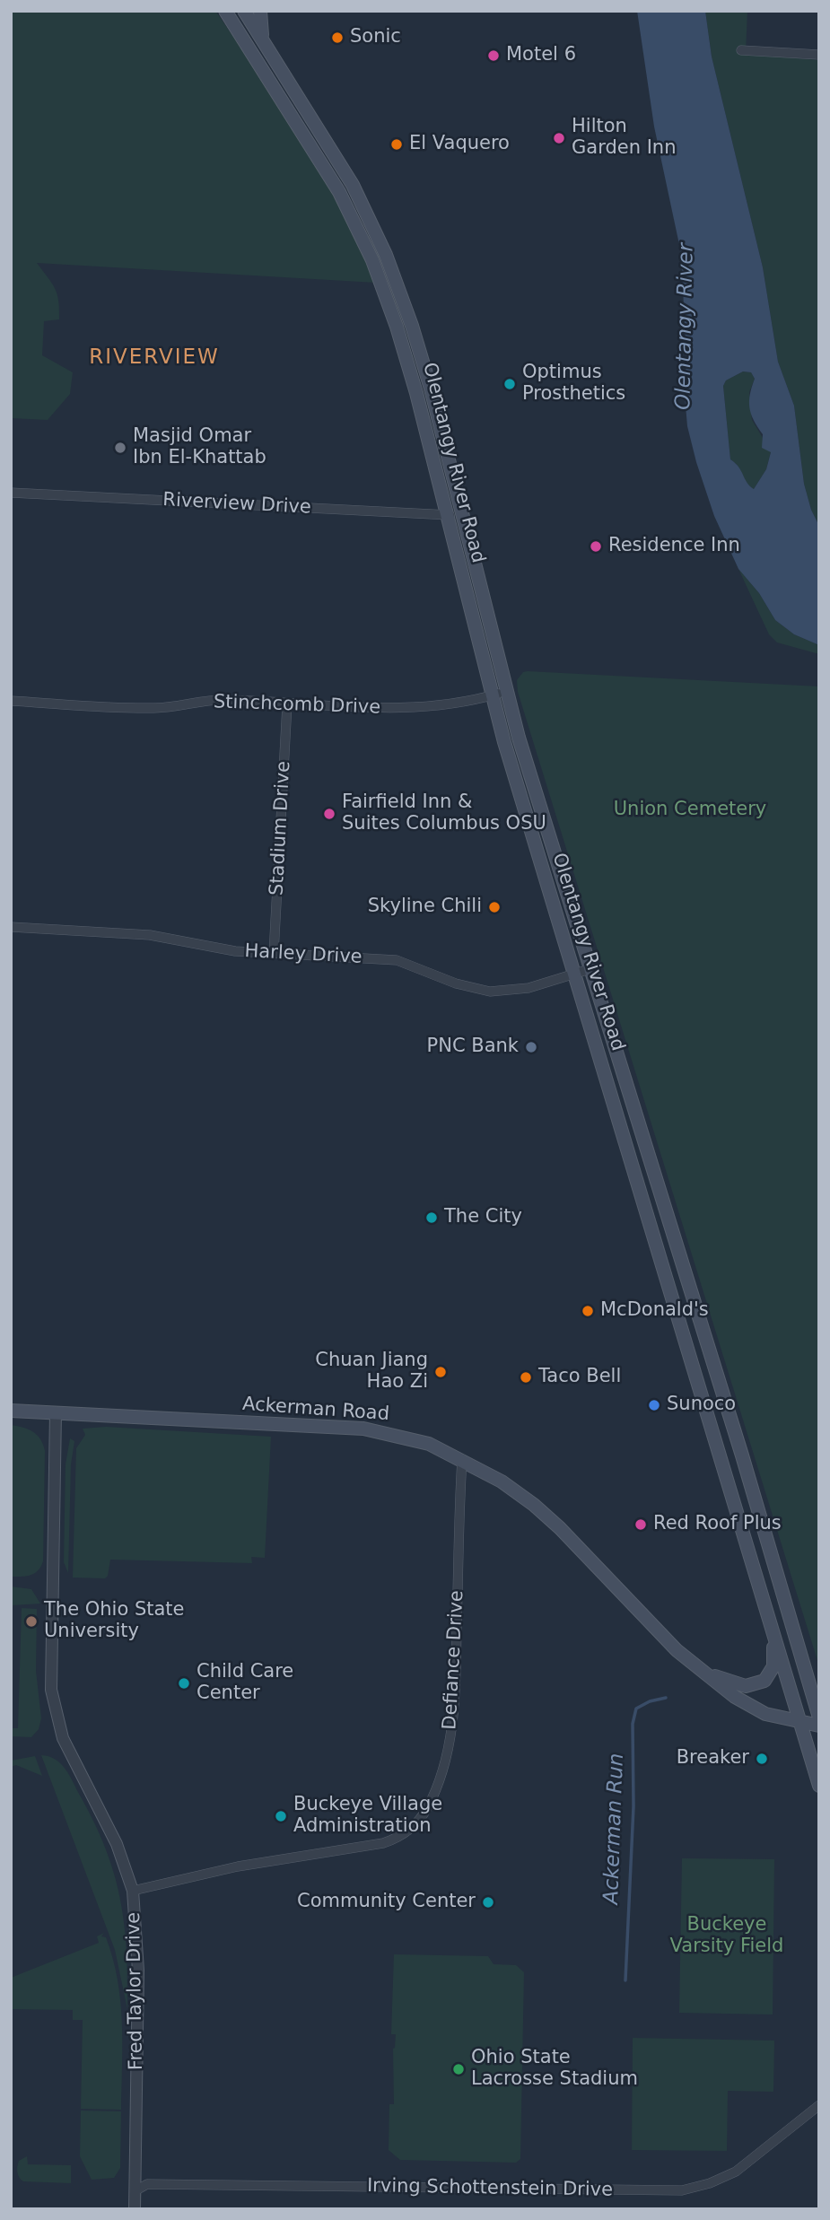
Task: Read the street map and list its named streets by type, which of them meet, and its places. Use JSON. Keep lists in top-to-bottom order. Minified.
{"streets":{"main road":["Olentangy River Road","Ackerman Road"],"street":["Riverview Drive","Stinchcomb Drive","Stadium Drive","Harley Drive","Defiance Drive","Fred Taylor Drive","Irving Schottenstein Drive"]},"crossings":[["Olentangy River Road","Riverview Drive"],["Olentangy River Road","Stinchcomb Drive"],["Olentangy River Road","Harley Drive"],["Olentangy River Road","Ackerman Road"],["Stinchcomb Drive","Stadium Drive"],["Stadium Drive","Harley Drive"],["Ackerman Road","Defiance Drive"],["Ackerman Road","Fred Taylor Drive"],["Defiance Drive","Fred Taylor Drive"],["Fred Taylor Drive","Irving Schottenstein Drive"]],"districts":["RIVERVIEW"],"water":["Olentangy River","Ackerman Run"],"parks":["Union Cemetery","Buckeye Varsity Field"],"places":["Sonic","Motel 6","Hilton Garden Inn","El Vaquero","Optimus Prosthetics","Masjid Omar Ibn El-Khattab","Residence Inn","Fairfield Inn & Suites Columbus OSU","Skyline Chili","PNC Bank","The City","McDonald's","Chuan Jiang Hao Zi","Taco Bell","Sunoco","Red Roof Plus","The Ohio State University","Child Care Center","Breaker","Buckeye Village Administration","Community Center","Ohio State Lacrosse Stadium"]}
